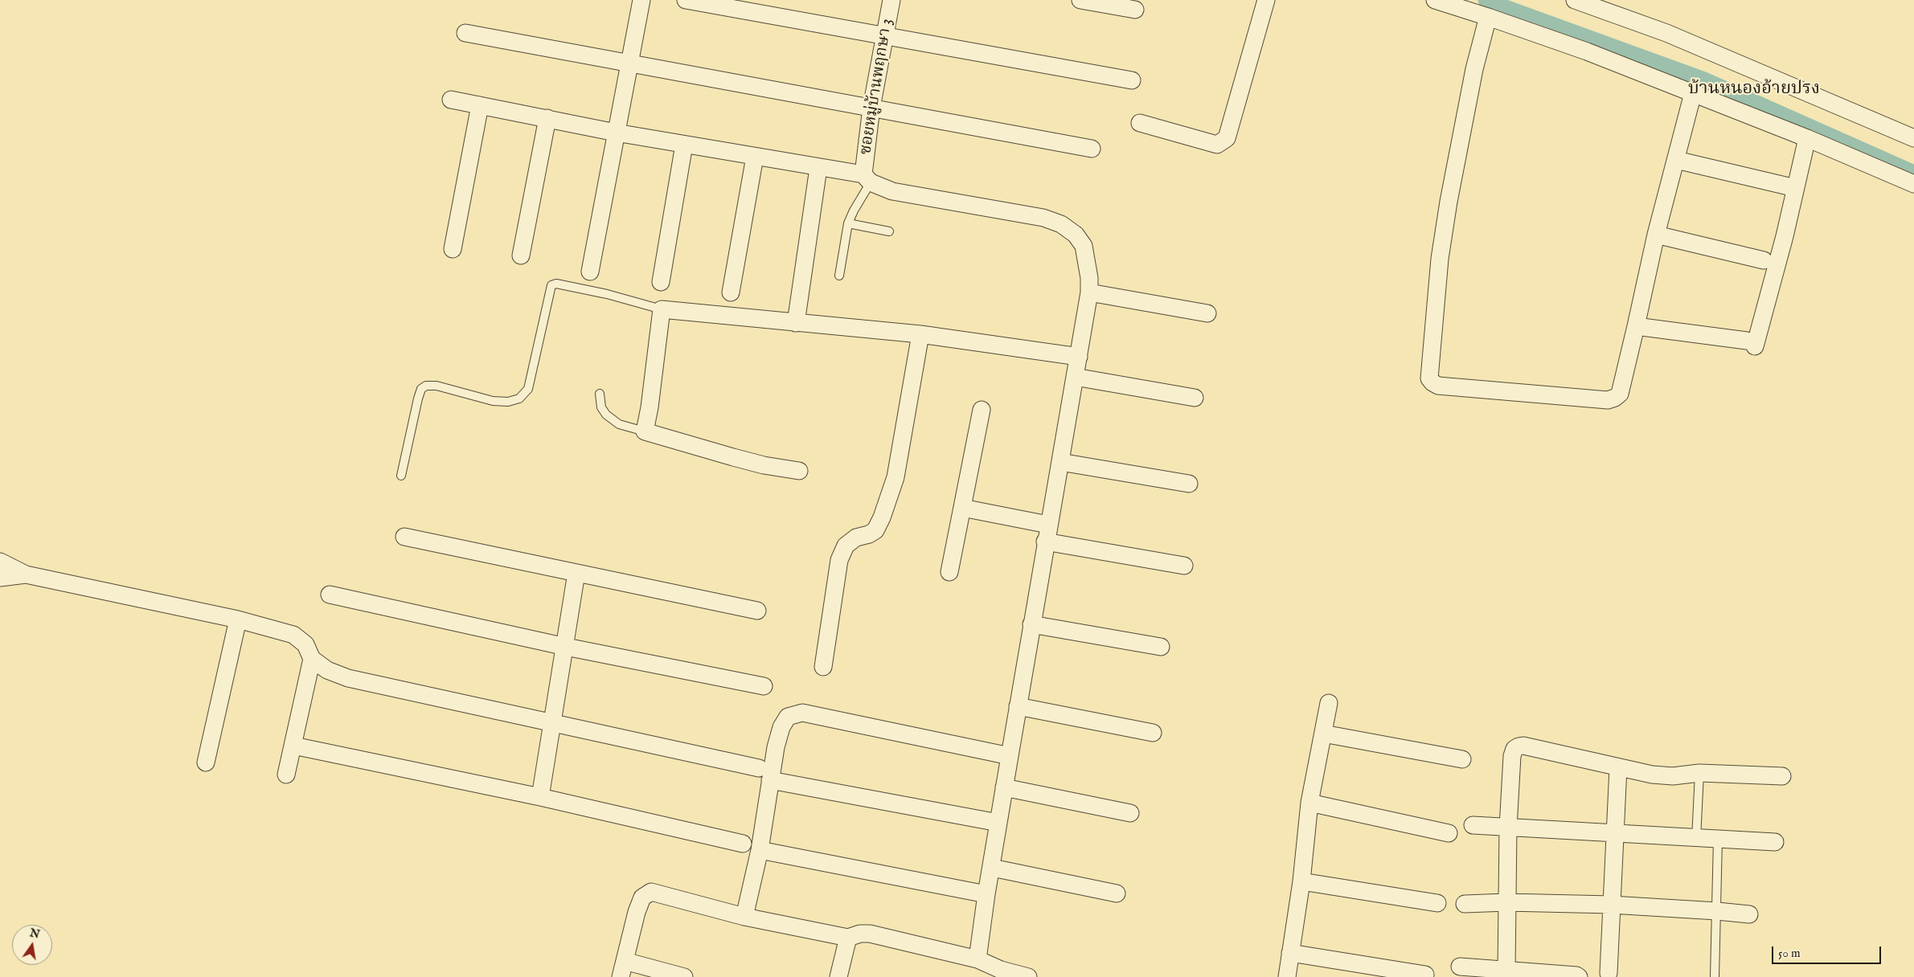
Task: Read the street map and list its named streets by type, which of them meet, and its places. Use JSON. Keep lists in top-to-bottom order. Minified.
{"streets":{"street":["ซอยหมู่บ้านพฤกษา 3"]},"districts":["บ้านหนองอ้ายปรง"],"scale_bar":"50 m","north":"top"}
